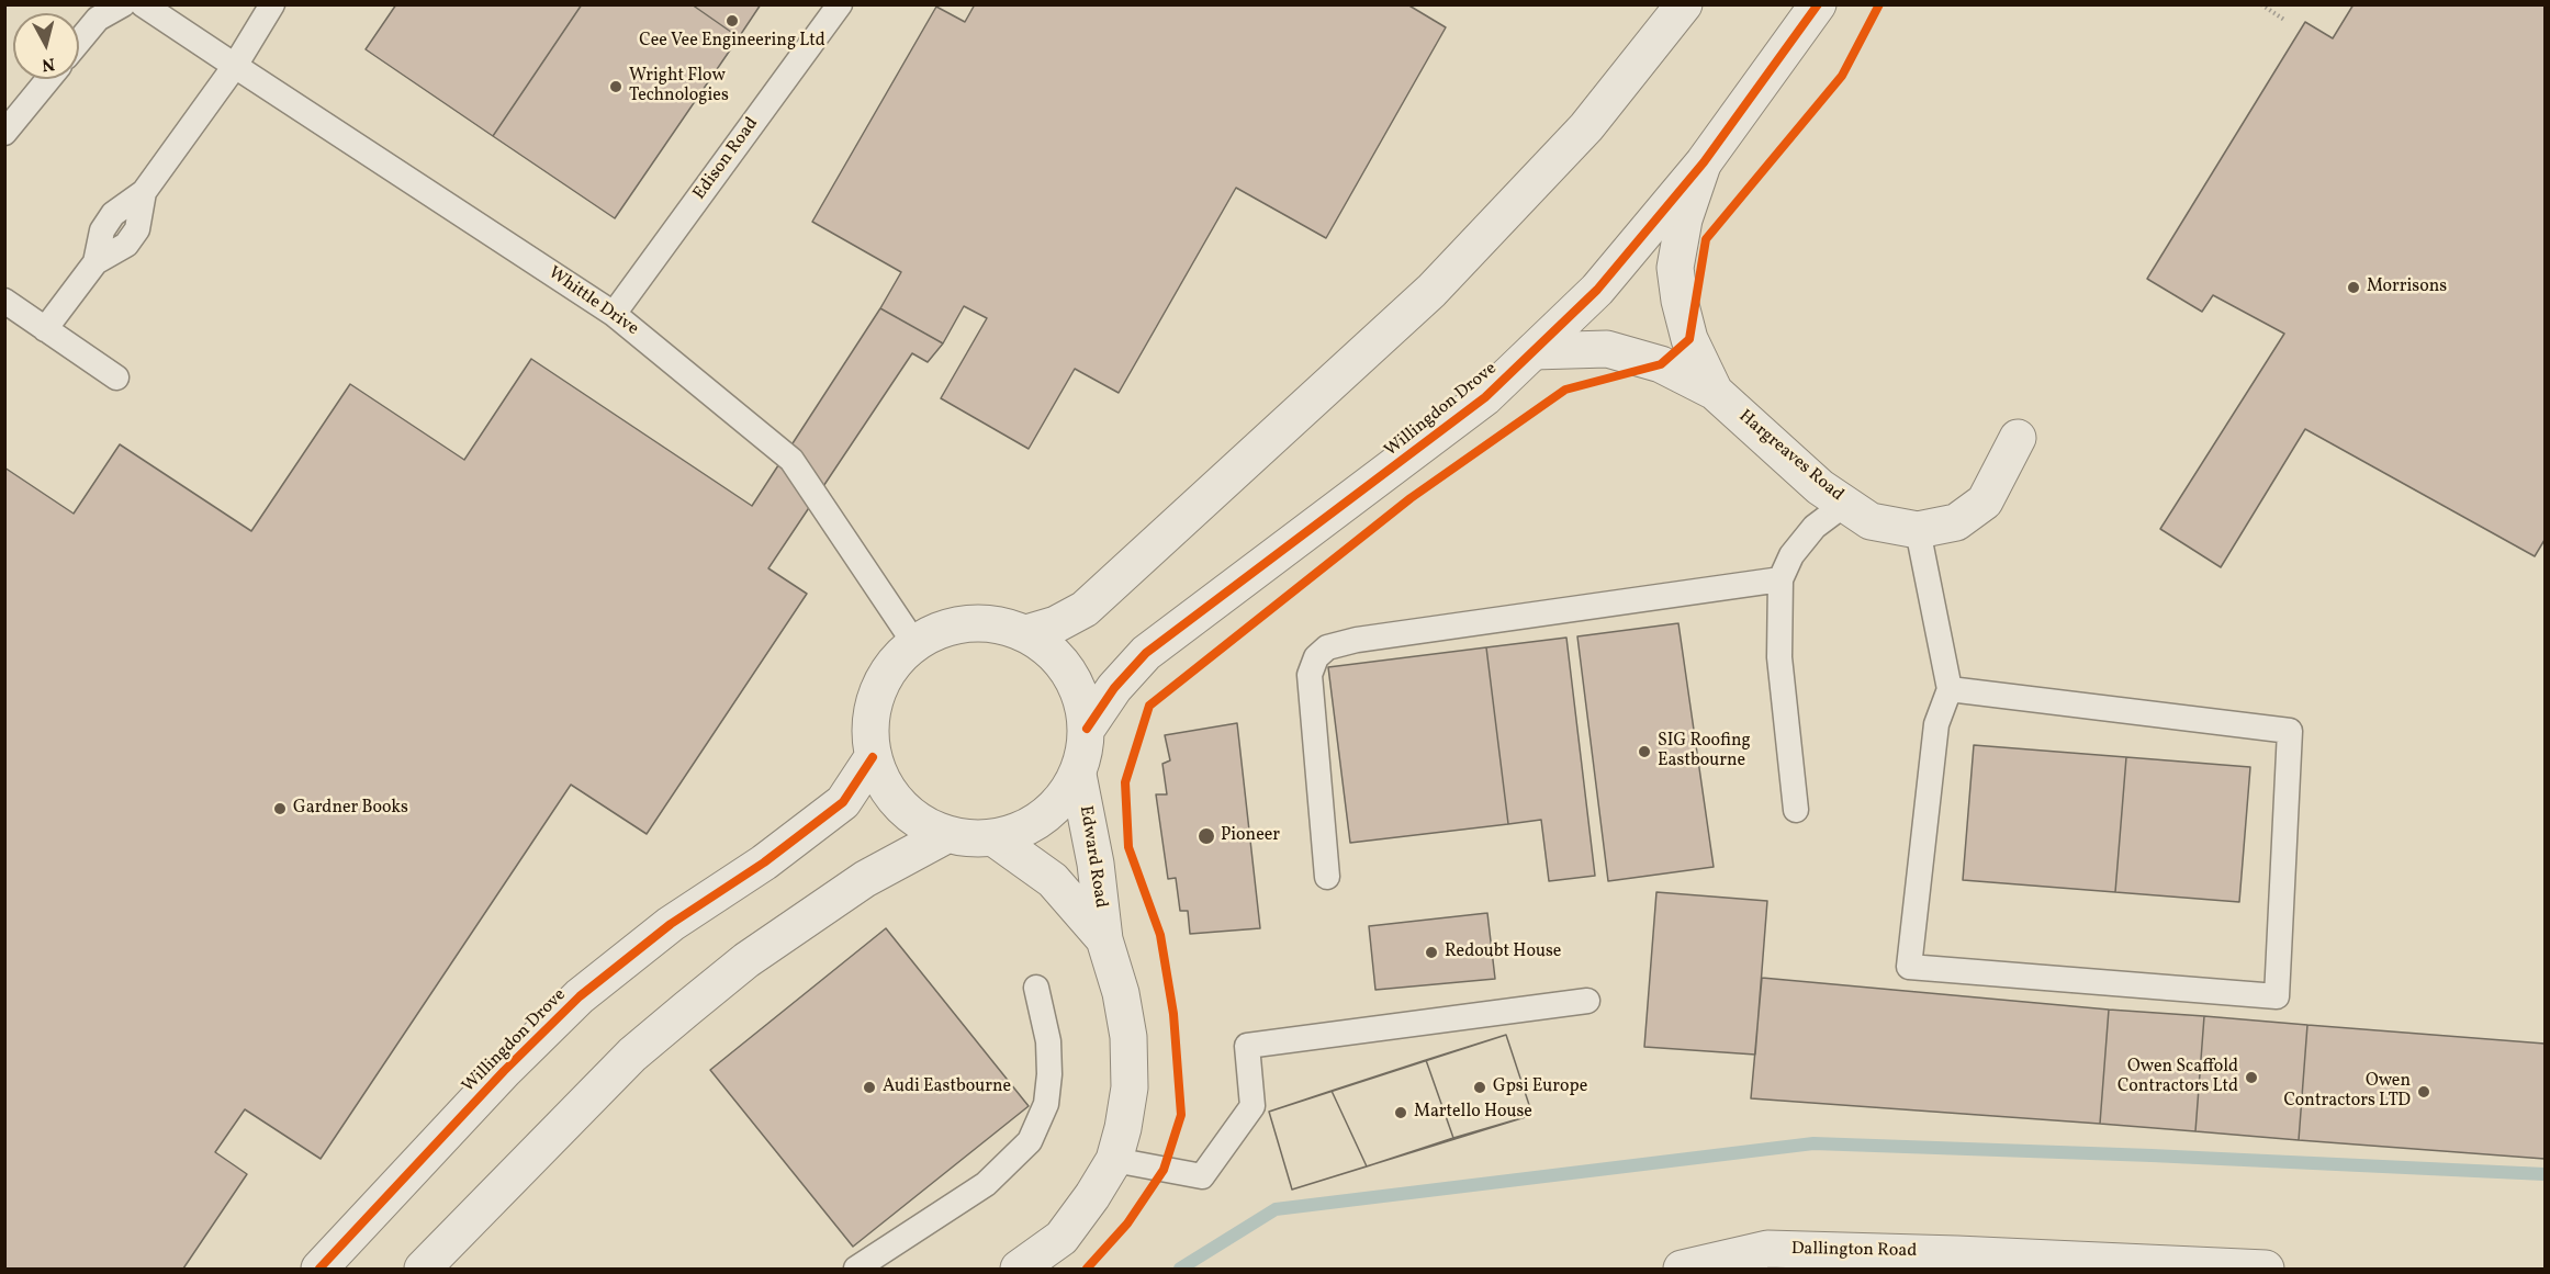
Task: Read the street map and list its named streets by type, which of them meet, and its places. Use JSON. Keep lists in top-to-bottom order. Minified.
{"streets":{"street":["Willingdon Drove","Hargreaves Road","Edward Road","Dallington Road"],"lane":["Edison Road","Whittle Drive"]},"crossings":[["Edison Road","Whittle Drive"],["Whittle Drive","Willingdon Drove"],["Whittle Drive","Edward Road"],["Willingdon Drove","Hargreaves Road"],["Willingdon Drove","Edward Road"]],"places":["Cee Vee Engineering Ltd","Wright Flow Technologies","Morrisons","SIG Roofing Eastbourne","Gardner Books","Pioneer","Redoubt House","Owen Scaffold Contractors Ltd","Audi Eastbourne","Gpsi Europe","Owen Contractors LTD","Martello House"],"north":"bottom"}
